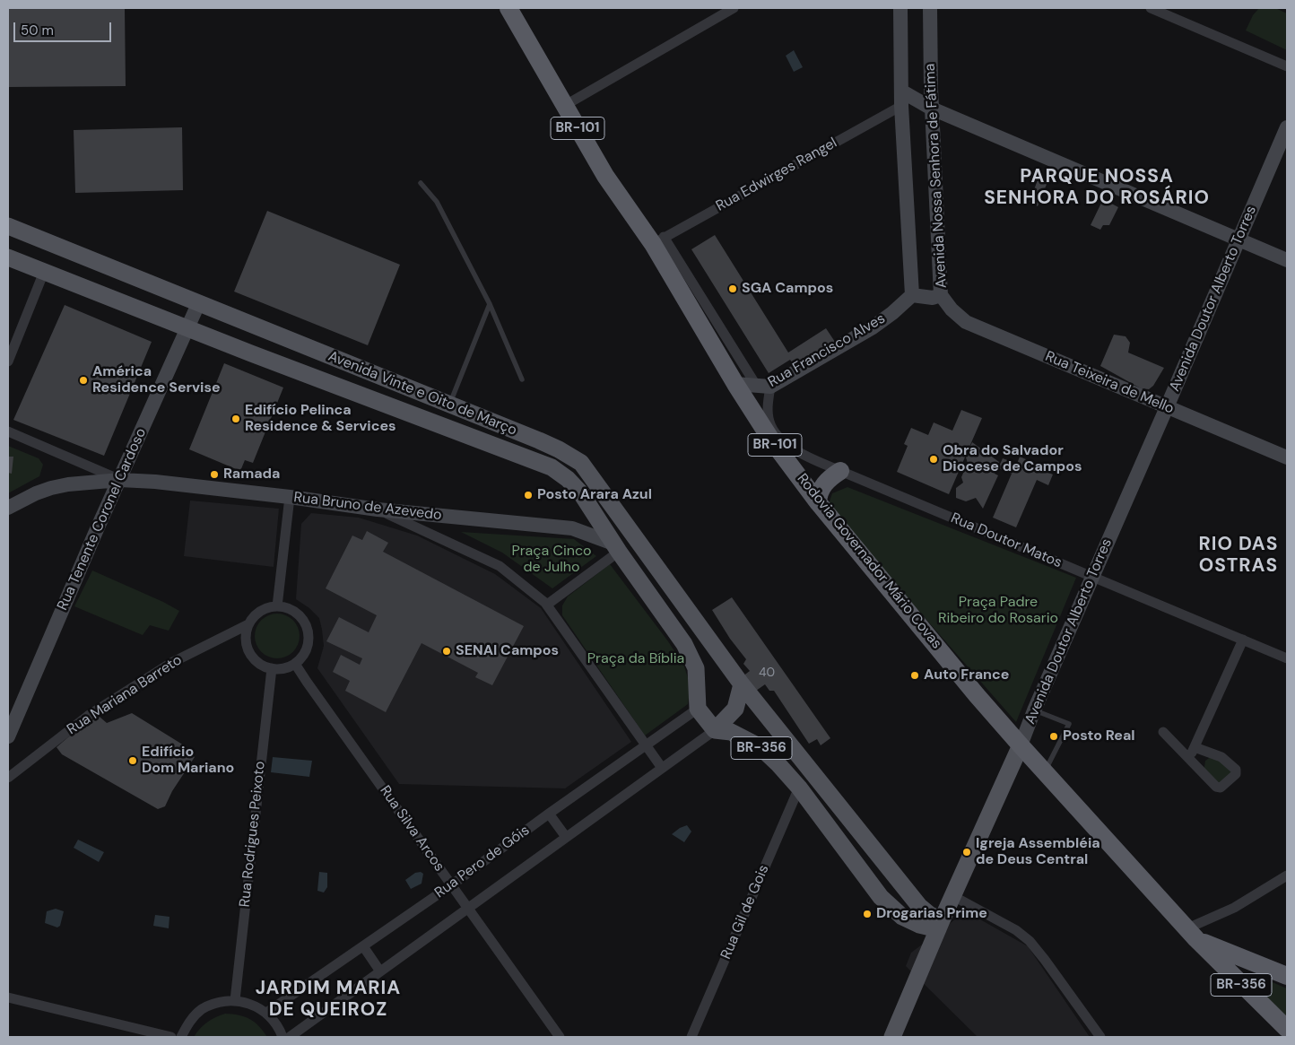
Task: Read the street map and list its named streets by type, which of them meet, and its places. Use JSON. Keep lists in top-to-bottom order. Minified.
{"streets":{"highway":["BR-101","Rodovia Governador Mário Covas","BR-356"],"main road":["Avenida Nossa Senhora de Fátima","Avenida Doutor Alberto Torres","Rua Francisco Alves","Rua Teixeira de Mello","Avenida Vinte e Oito de Março","Rua Bruno de Azevedo","Rua Tenente Coronel Cardoso"],"street":["Rua Edwirges Rangel","Rua Doutor Matos","Rua Mariana Barreto","Rua Silva Arcos","Rua Rodrigues Peixoto","Rua Pero de Góis","Rua Gil de Gois"]},"crossings":[["Rua Edwirges Rangel","Avenida Nossa Senhora de Fátima"],["Rua Edwirges Rangel","Rodovia Governador Mário Covas"],["Avenida Nossa Senhora de Fátima","Rua Francisco Alves"],["Avenida Nossa Senhora de Fátima","Rua Teixeira de Mello"],["Avenida Doutor Alberto Torres","Rua Teixeira de Mello"],["Avenida Doutor Alberto Torres","Rua Doutor Matos"],["Avenida Doutor Alberto Torres","Rodovia Governador Mário Covas"],["Avenida Doutor Alberto Torres","BR-356"],["Rua Francisco Alves","Rua Doutor Matos"],["Rua Francisco Alves","Rodovia Governador Mário Covas"],["Avenida Vinte e Oito de Março","Rua Bruno de Azevedo"],["Avenida Vinte e Oito de Março","Rua Tenente Coronel Cardoso"],["Avenida Vinte e Oito de Março","BR-356"],["Avenida Vinte e Oito de Março","Rua Pero de Góis"],["Rua Bruno de Azevedo","Rua Tenente Coronel Cardoso"],["Rua Mariana Barreto","Rua Silva Arcos"],["Rua Mariana Barreto","Rua Rodrigues Peixoto"],["BR-356","Rua Pero de Góis"],["BR-356","Rua Gil de Gois"],["Rua Silva Arcos","Rua Rodrigues Peixoto"],["Rua Silva Arcos","Rua Pero de Góis"]],"districts":["PARQUE NOSSA SENHORA DO ROSÁRIO","RIO DAS OSTRAS","JARDIM MARIA DE QUEIROZ"],"parks":["Praça Cinco de Julho","Praça Padre Ribeiro do Rosario","Praça da Bíblia"],"places":["SGA Campos","América Residence Servise","Edifício Pelinca Residence & Services","Obra do Salvador Diocese de Campos","Ramada","Posto Arara Azul","SENAI Campos","Auto France","Posto Real","Edifício Dom Mariano","Igreja Assembléia de Deus Central","Drogarias Prime"],"house_numbers":["40"],"scale_bar":"50 m"}
